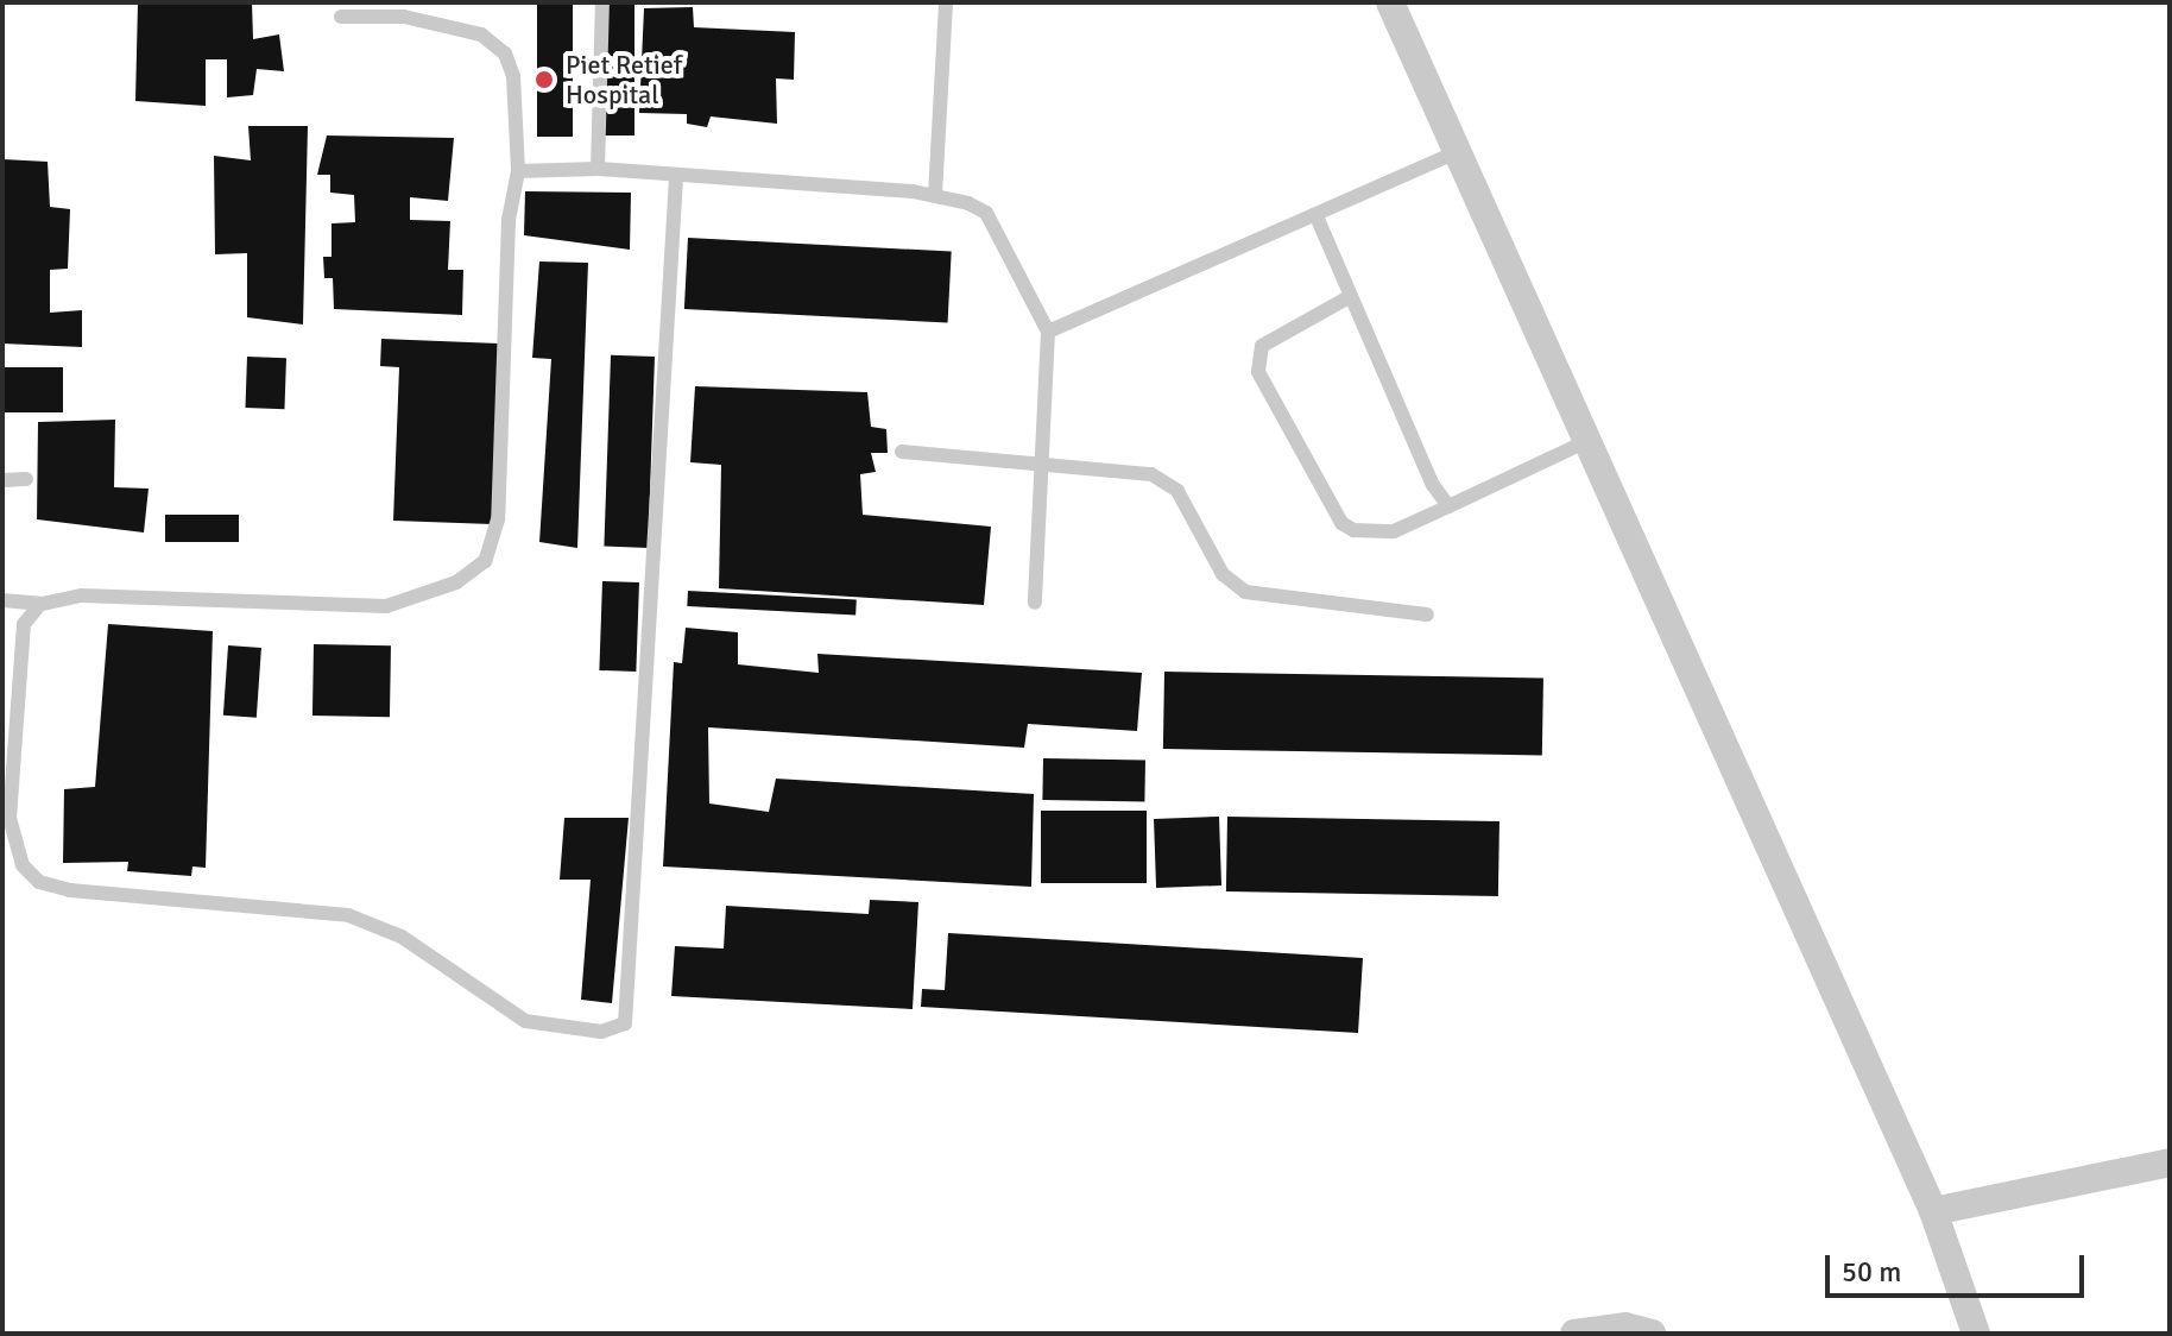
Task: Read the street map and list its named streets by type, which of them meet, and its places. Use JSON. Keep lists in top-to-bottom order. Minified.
{"places":["Piet Retief Hospital"],"scale_bar":"50 m"}
